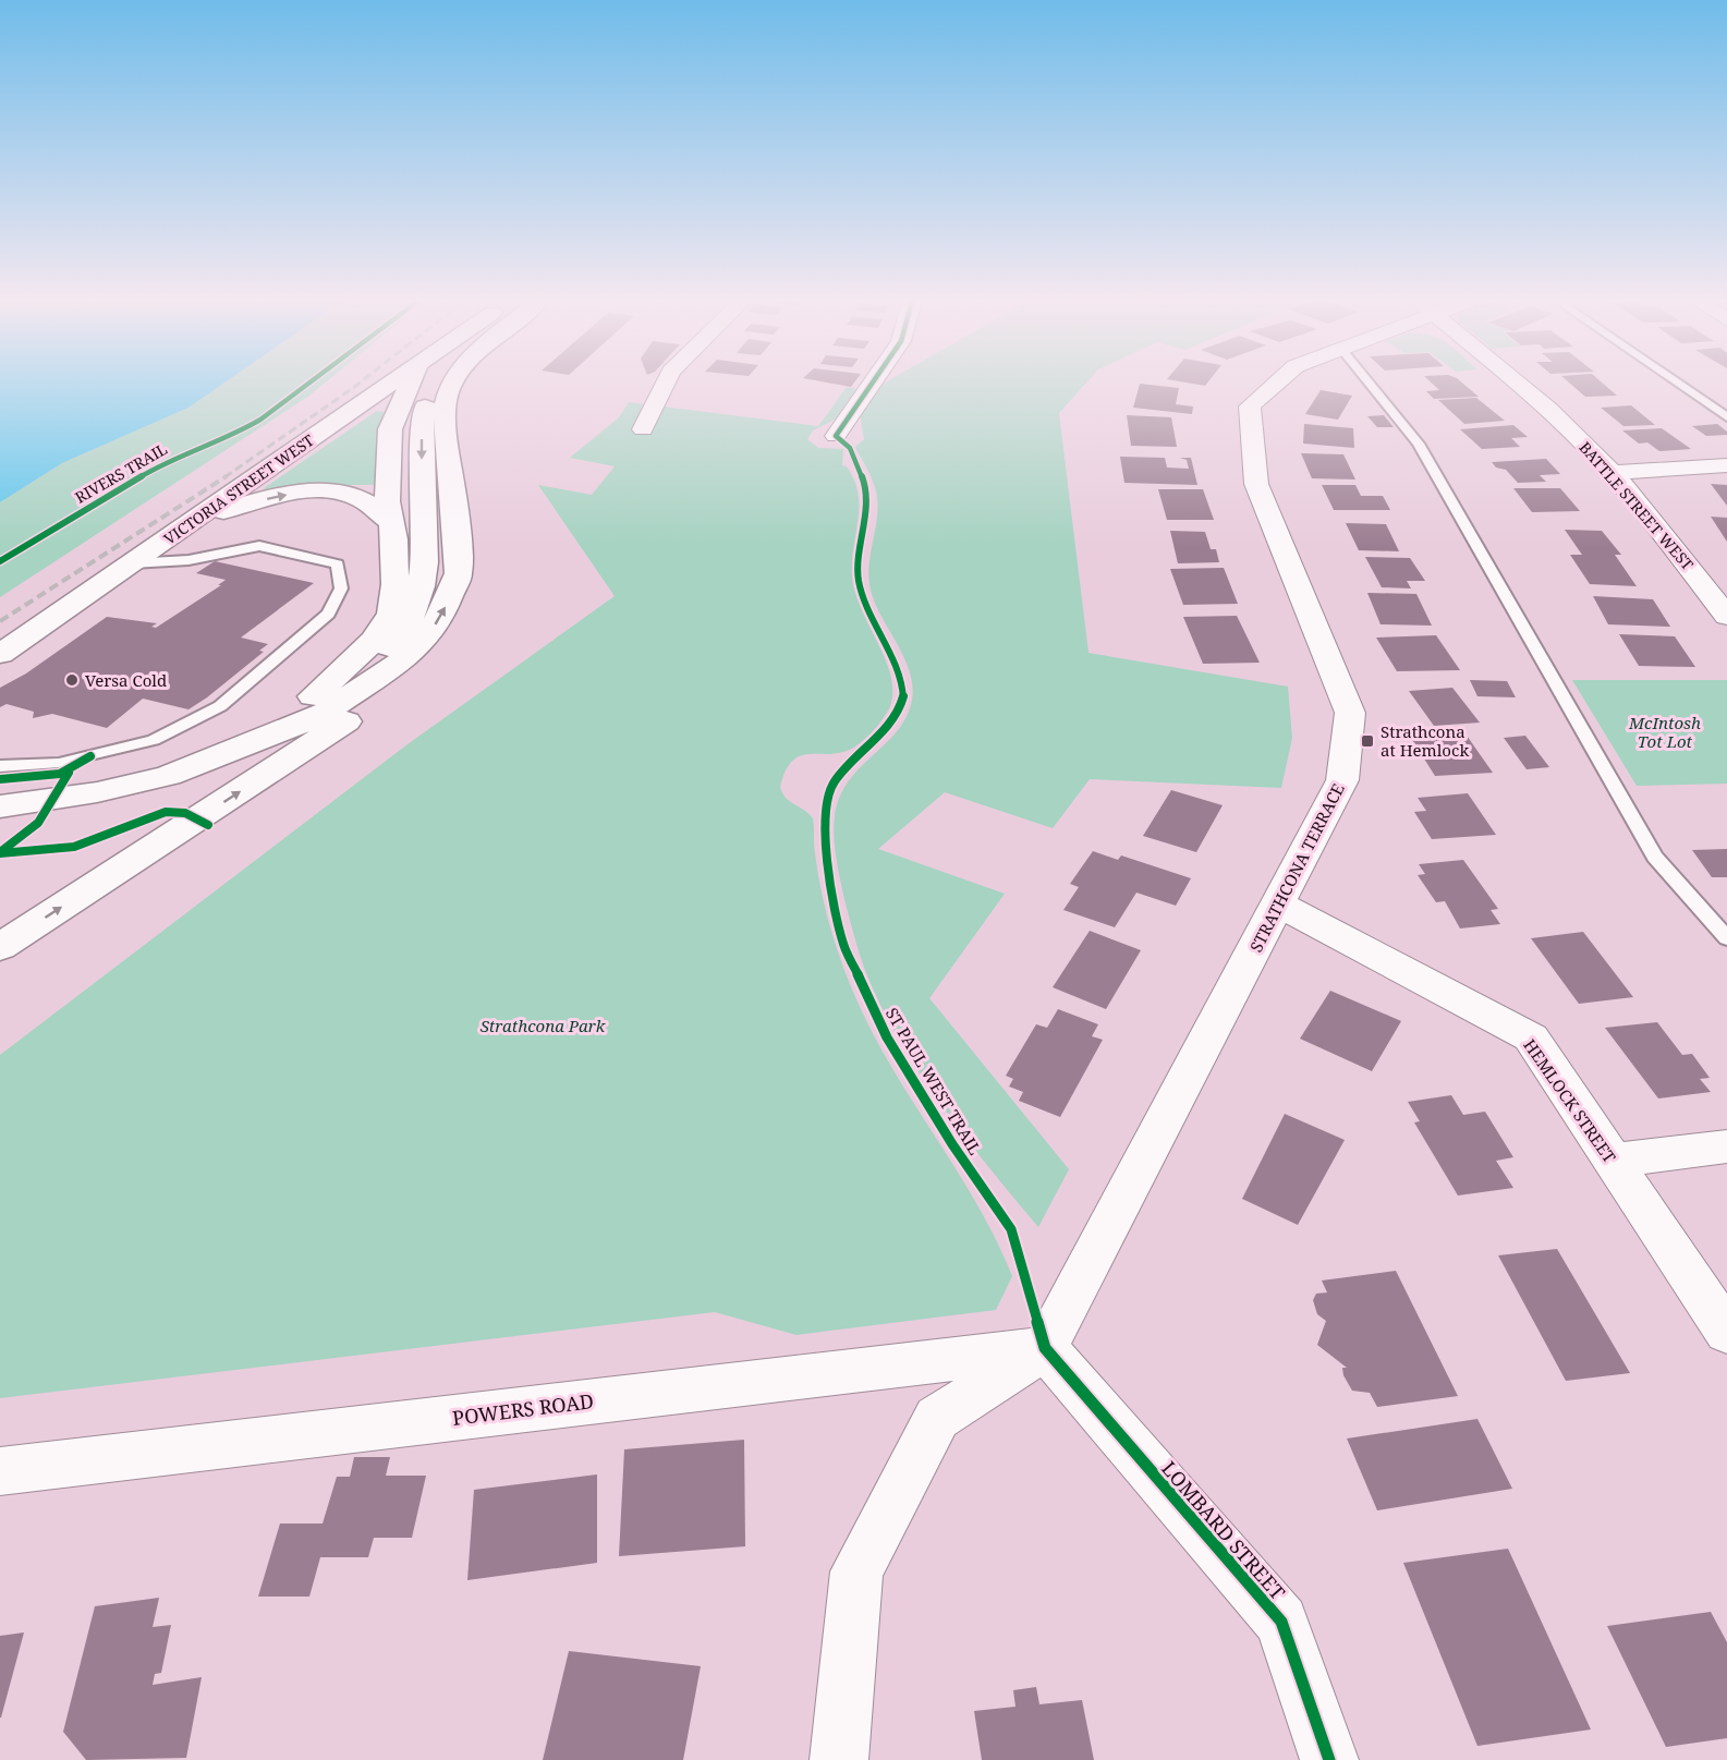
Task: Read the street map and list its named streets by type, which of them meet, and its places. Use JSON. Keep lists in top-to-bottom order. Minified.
{"streets":{"main road":["VICTORIA STREET WEST"],"street":["BATTLE STREET WEST","STRATHCONA TERRACE","HEMLOCK STREET","POWERS ROAD","LOMBARD STREET"],"cycle path":["RIVERS TRAIL","ST PAUL WEST TRAIL"]},"crossings":[["STRATHCONA TERRACE","HEMLOCK STREET"],["STRATHCONA TERRACE","POWERS ROAD"],["STRATHCONA TERRACE","LOMBARD STREET"],["POWERS ROAD","LOMBARD STREET"]],"parks":["McIntosh Tot Lot","Strathcona Park"],"places":{"other":["Versa Cold"],"transit":["Strathcona at Hemlock"]}}
